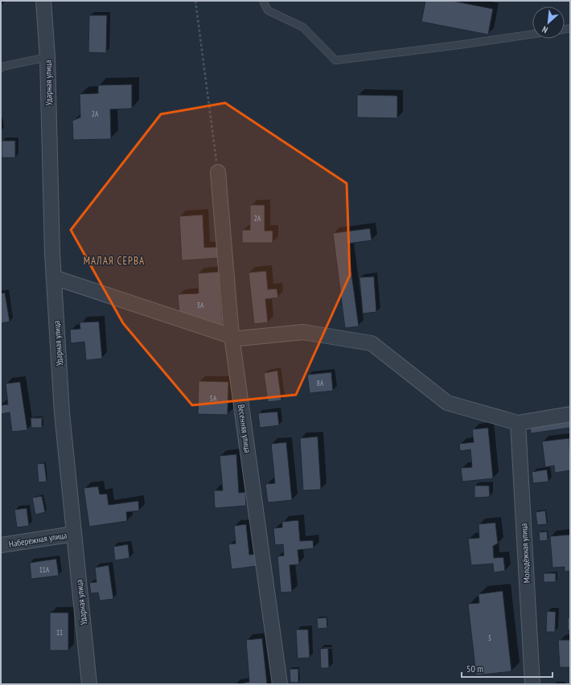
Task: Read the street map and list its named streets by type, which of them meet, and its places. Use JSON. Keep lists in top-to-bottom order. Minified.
{"streets":{"street":["Ударная улица","Весенняя улица","Набережная улица","Молодёжная улица"]},"crossings":[["Ударная улица","Набережная улица"]],"districts":["МАЛАЯ СЕРВА"],"house_numbers":["2А","2А","3А","8А","5А","11А","11","5"],"scale_bar":"50 m","north":"bottom left"}
